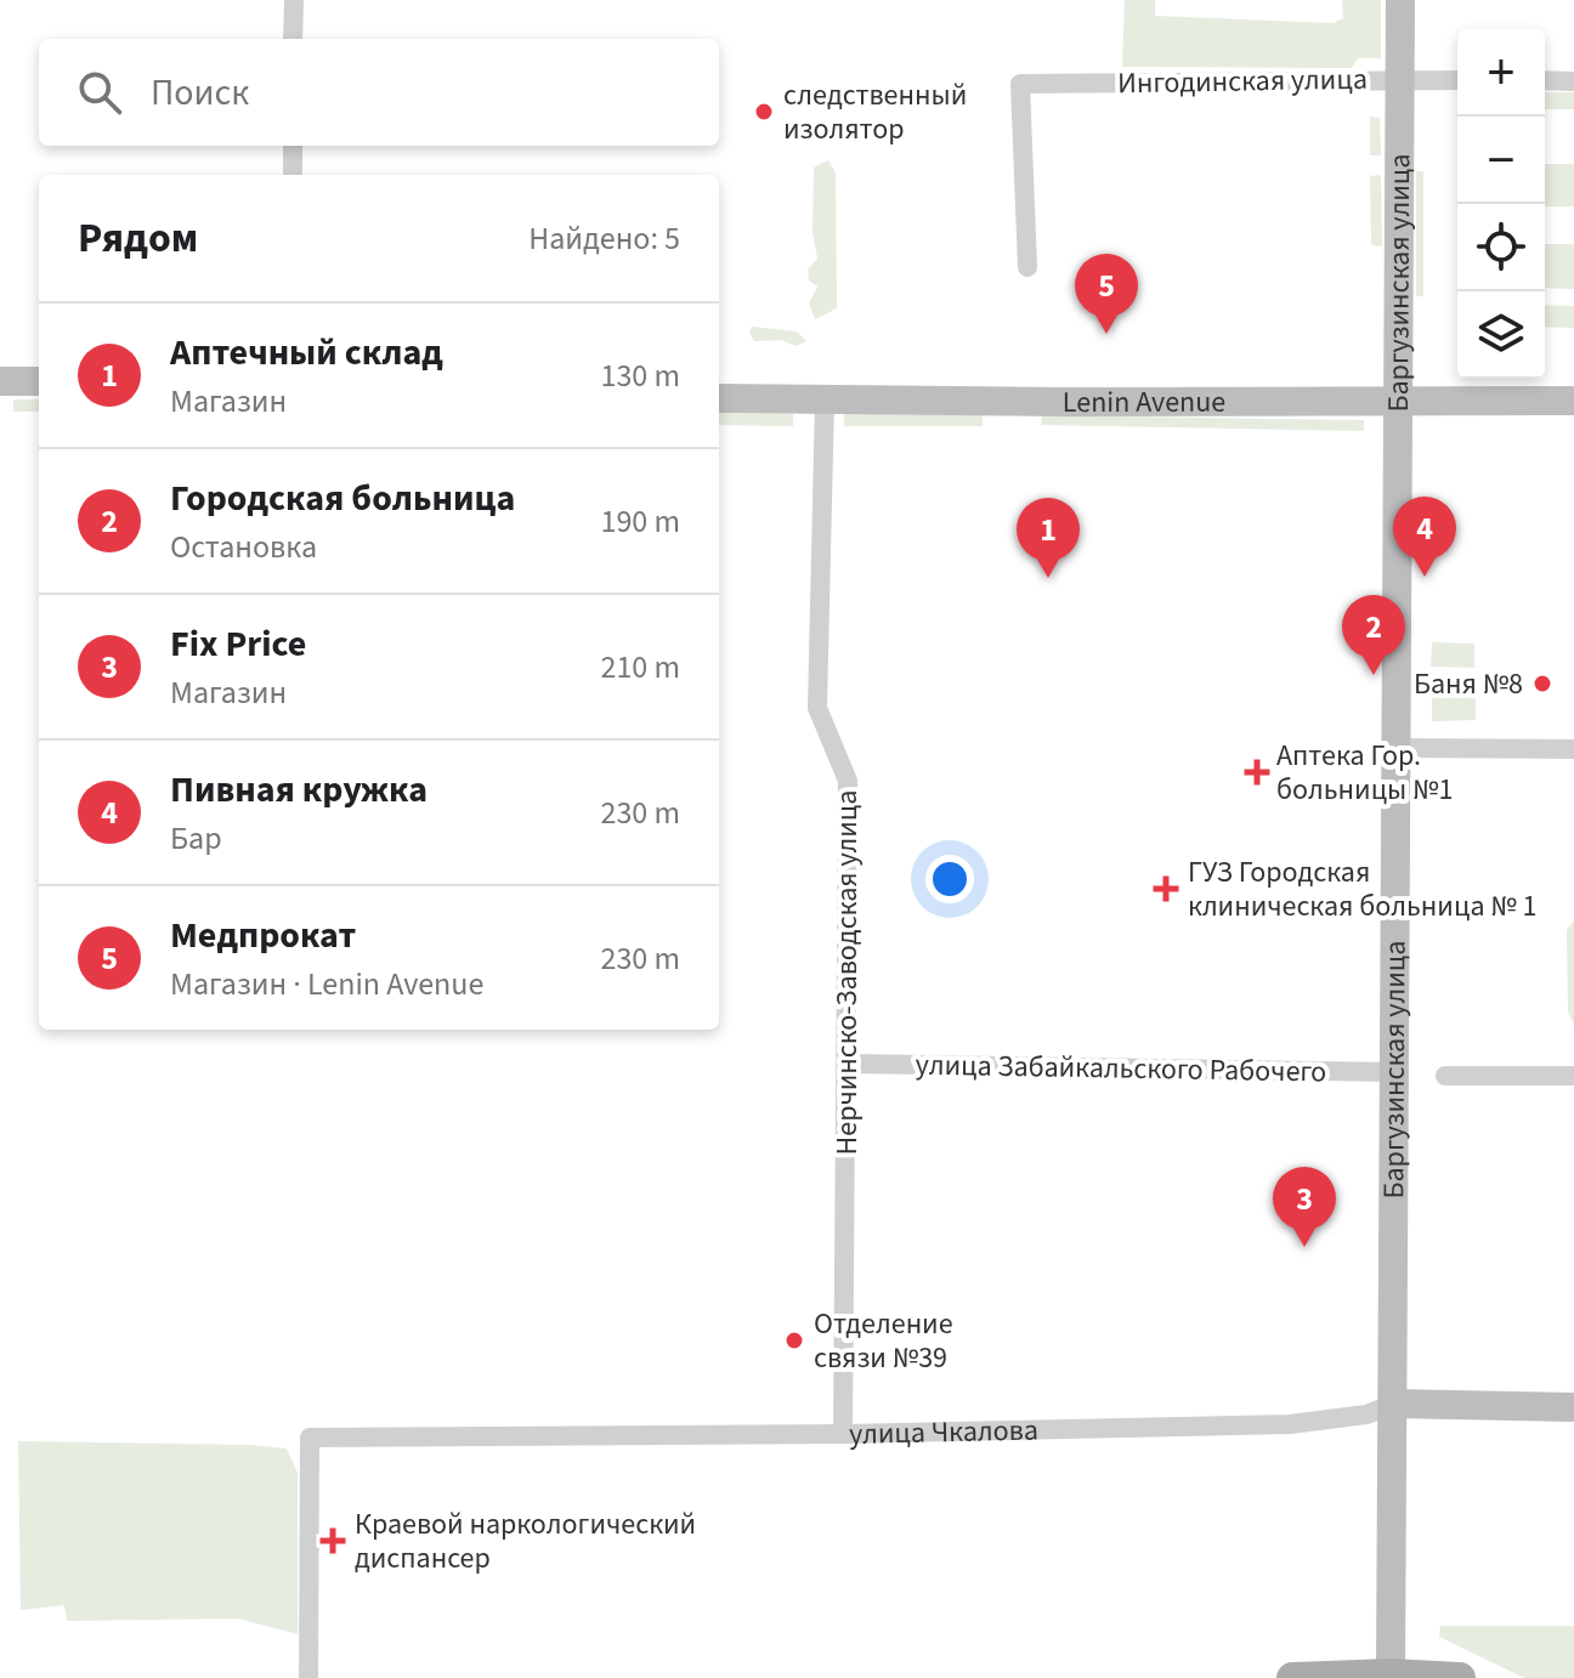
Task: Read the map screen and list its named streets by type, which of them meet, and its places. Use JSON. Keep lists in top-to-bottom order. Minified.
{"streets":{"main road":["Баргузинская улица","Lenin Avenue","улица Чкалова"],"street":["Ингодинская улица","Нерчинско-Заводская улица","улица Забайкальского Рабочего"]},"crossings":[["Ингодинская улица","Баргузинская улица"],["Баргузинская улица","Lenin Avenue"],["Баргузинская улица","улица Забайкальского Рабочего"],["Баргузинская улица","улица Чкалова"],["Lenin Avenue","Нерчинско-Заводская улица"],["Нерчинско-Заводская улица","улица Забайкальского Рабочего"],["Нерчинско-Заводская улица","улица Чкалова"]],"places":{"other":["следственный изолятор","Баня №8","Отделение связи №39"],"health":["Аптека Гор. больницы №1","ГУЗ Городская клиническая больница № 1","Краевой наркологический диспансер"]},"page":{"map_buttons":["+","−"],"search":"Поиск","heading":["Рядом","Найдено: 5"],"pins":["5","4","1","2","3"],"list":[{"mark":"1","name":"Аптечный склад","note":"Магазин","value":"130 m"},{"mark":"2","name":"Городская больница","note":"Остановка","value":"190 m"},{"mark":"3","name":"Fix Price","note":"Магазин","value":"210 m"},{"mark":"4","name":"Пивная кружка","note":"Бар","value":"230 m"},{"mark":"5","name":"Медпрокат","note":"Магазин · Lenin Avenue","value":"230 m"}]}}
